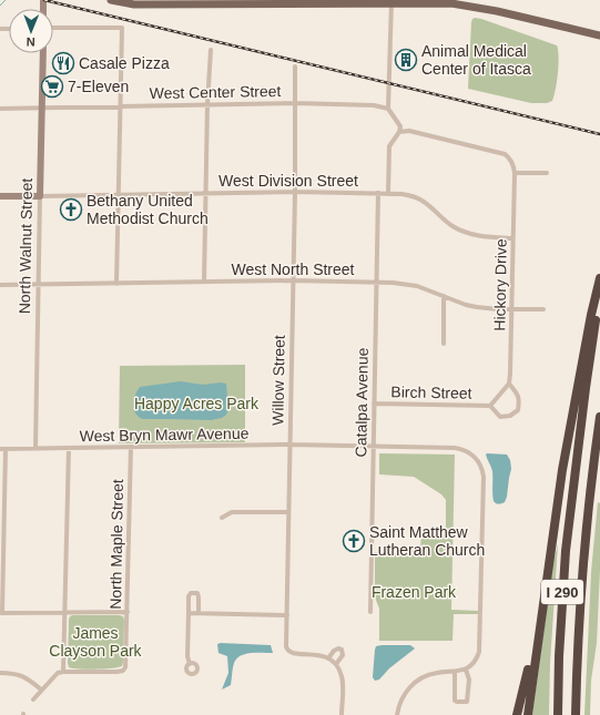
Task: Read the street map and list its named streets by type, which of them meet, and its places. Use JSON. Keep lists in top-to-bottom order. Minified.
{"streets":{"highway":["I 290"],"street":["West Center Street","West Division Street","North Walnut Street","West North Street","Hickory Drive","Willow Street","Birch Street","Catalpa Avenue","West Bryn Mawr Avenue","North Maple Street"]},"crossings":[["West Center Street","North Walnut Street"],["West Center Street","Willow Street"],["West Division Street","North Walnut Street"],["West Division Street","Willow Street"],["West Division Street","Catalpa Avenue"],["North Walnut Street","West North Street"],["North Walnut Street","West Bryn Mawr Avenue"],["West North Street","Hickory Drive"],["West North Street","Willow Street"],["West North Street","Catalpa Avenue"],["Hickory Drive","Birch Street"],["Willow Street","West Bryn Mawr Avenue"],["Birch Street","Catalpa Avenue"],["Catalpa Avenue","West Bryn Mawr Avenue"],["West Bryn Mawr Avenue","North Maple Street"]],"parks":["Happy Acres Park","Frazen Park","James Clayson Park"],"places":{"building":["Animal Medical Center of Itasca"],"restaurant":["Casale Pizza"],"supermarket":["7-Eleven"],"church":["Bethany United Methodist Church","Saint Matthew Lutheran Church"]},"north":"bottom"}
